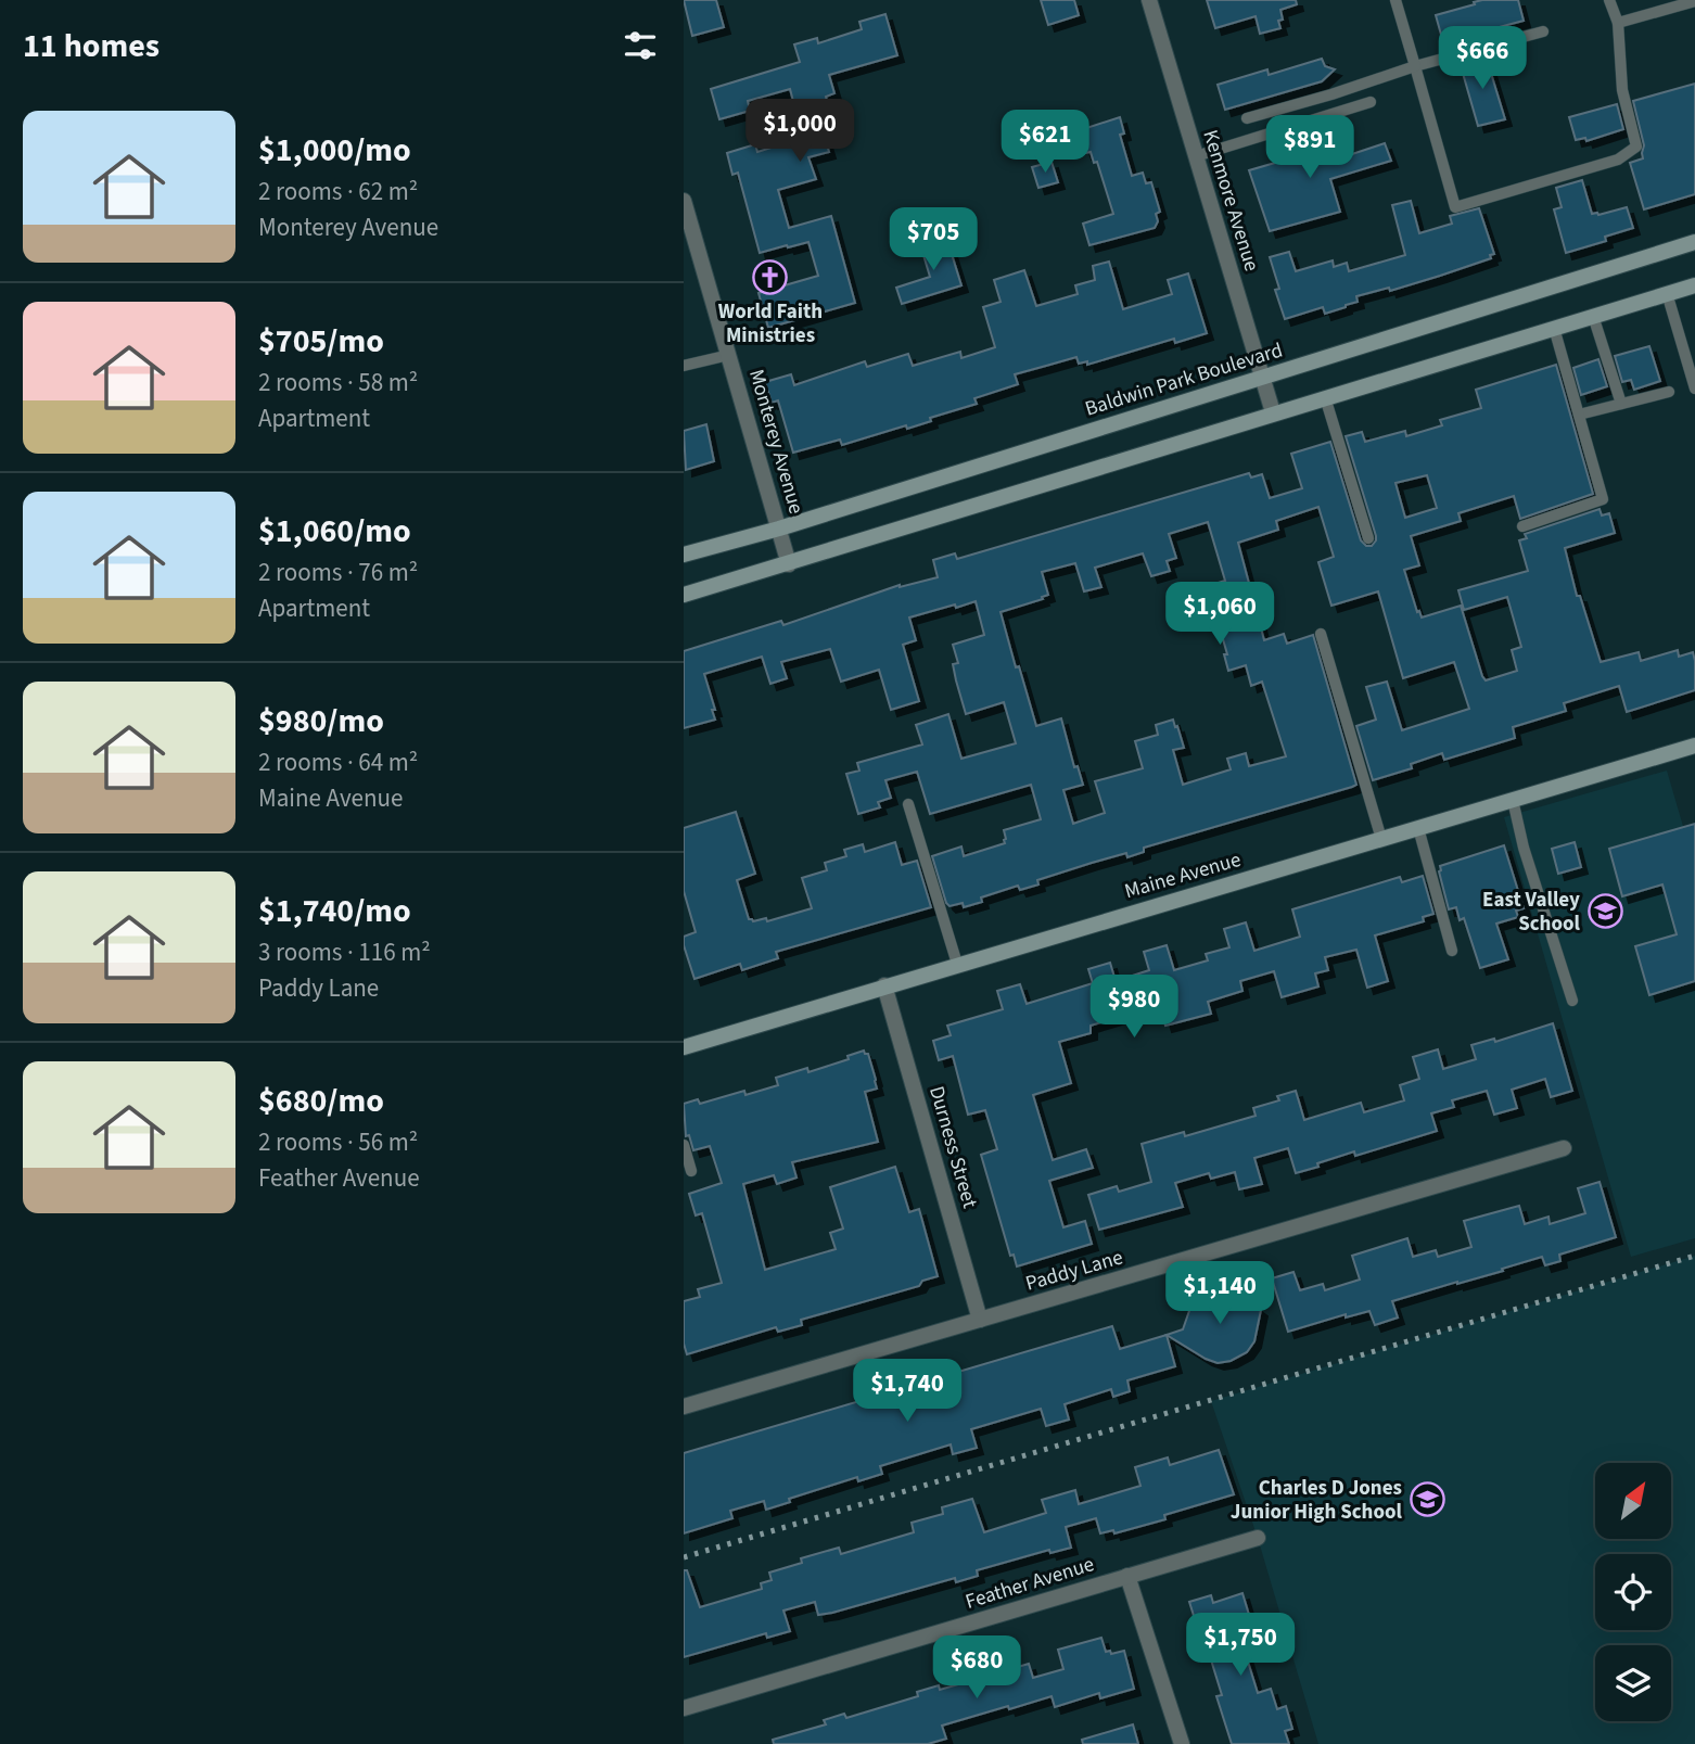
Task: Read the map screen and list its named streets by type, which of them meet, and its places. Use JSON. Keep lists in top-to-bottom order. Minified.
{"streets":{"main road":["Baldwin Park Boulevard","Maine Avenue"],"street":["Kenmore Avenue","Monterey Avenue","Durness Street","Paddy Lane","Feather Avenue"]},"crossings":[["Kenmore Avenue","Baldwin Park Boulevard"],["Baldwin Park Boulevard","Monterey Avenue"],["Maine Avenue","Durness Street"],["Durness Street","Paddy Lane"]],"places":{"church":["World Faith Ministries"],"school or university":["East Valley School","Charles D Jones Junior High School"]},"north":"top right","page":{"heading":"11 homes","price":["$666","$1,000","$621","$891","$705","$1,060","$980","$1,140","$1,740","$1,750","$680"],"list":[{"name":"$1,000/mo","note":"2 rooms · 62 m² · Monterey Avenue"},{"name":"$705/mo","note":"2 rooms · 58 m² · Apartment"},{"name":"$1,060/mo","note":"2 rooms · 76 m² · Apartment"},{"name":"$980/mo","note":"2 rooms · 64 m² · Maine Avenue"},{"name":"$1,740/mo","note":"3 rooms · 116 m² · Paddy Lane"},{"name":"$680/mo","note":"2 rooms · 56 m² · Feather Avenue"}]}}
